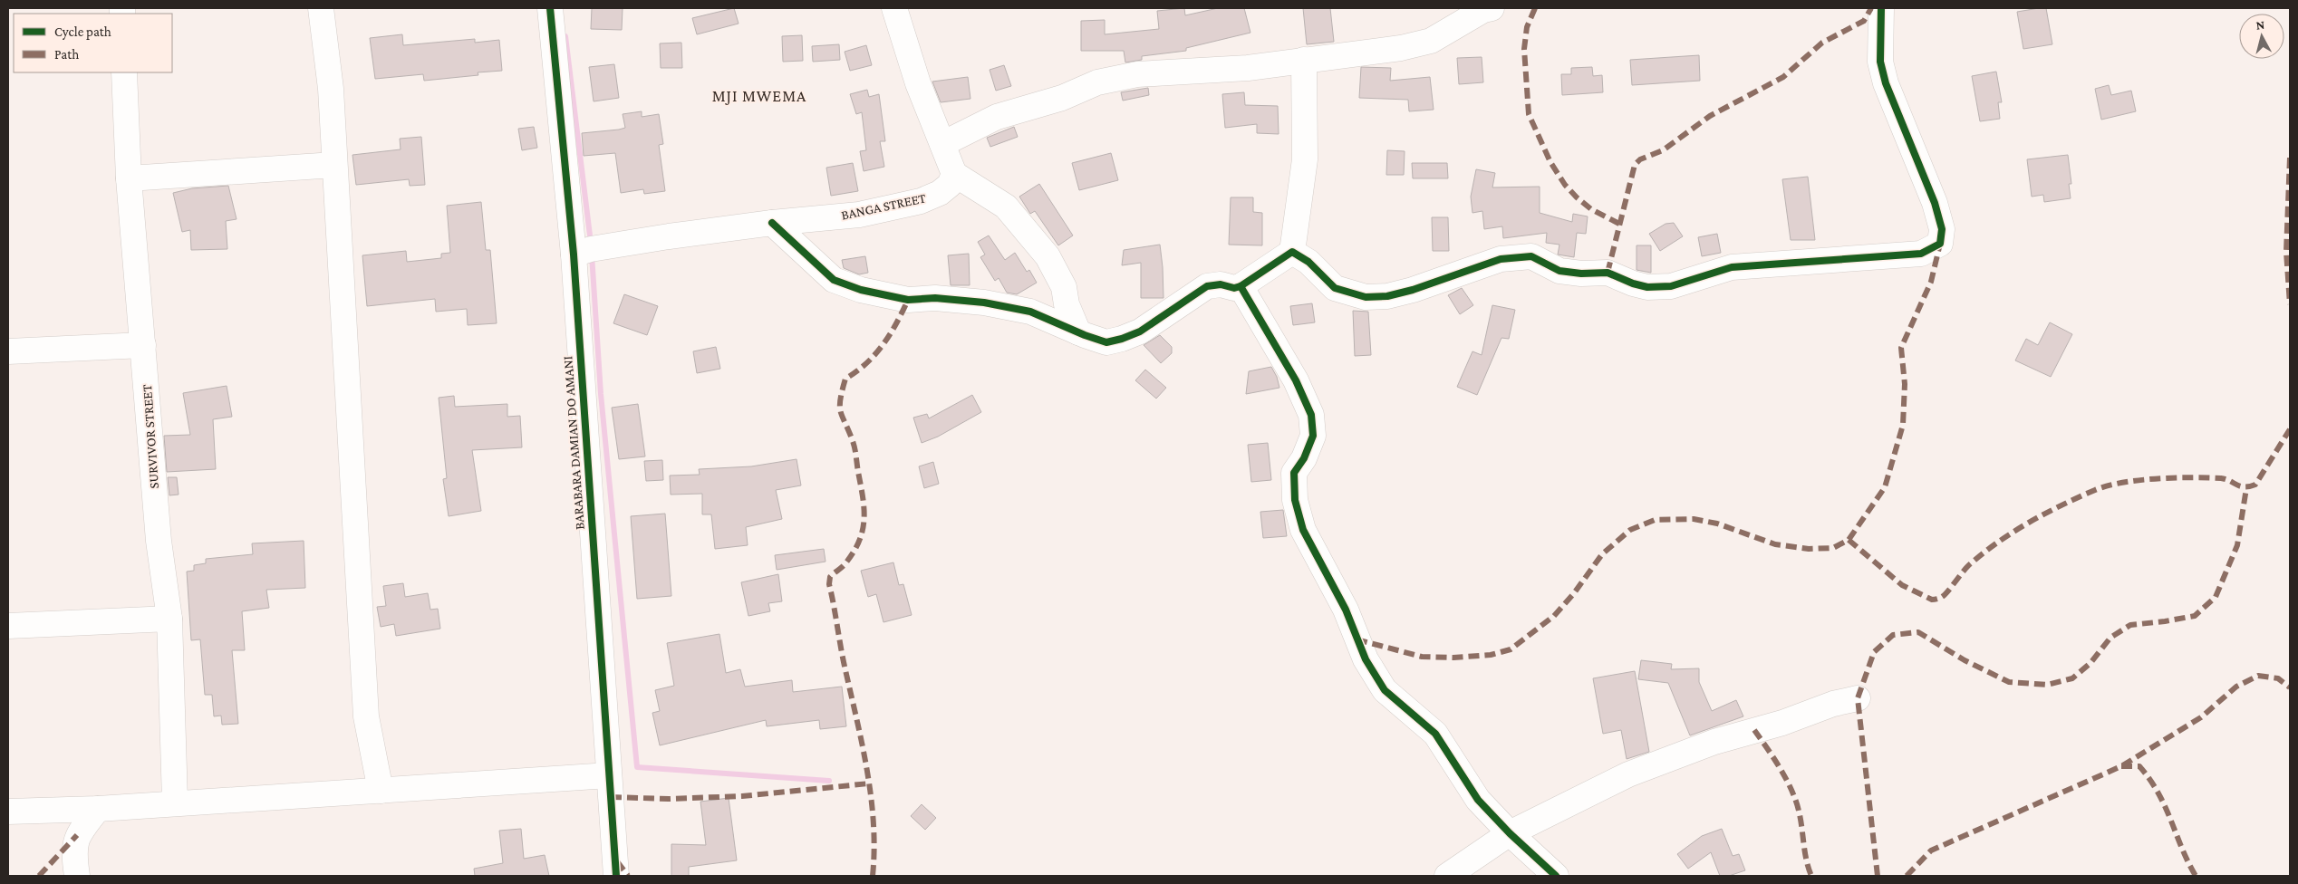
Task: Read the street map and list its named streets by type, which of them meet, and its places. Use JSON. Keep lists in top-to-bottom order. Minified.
{"streets":{"street":["BANGA STREET","SURVIVOR STREET","BARABARA DAMIAN DO AMANI"]},"crossings":[["BANGA STREET","BARABARA DAMIAN DO AMANI"]],"districts":["MJI MWEMA"],"legend":["Cycle path","Path"],"north":"top"}
